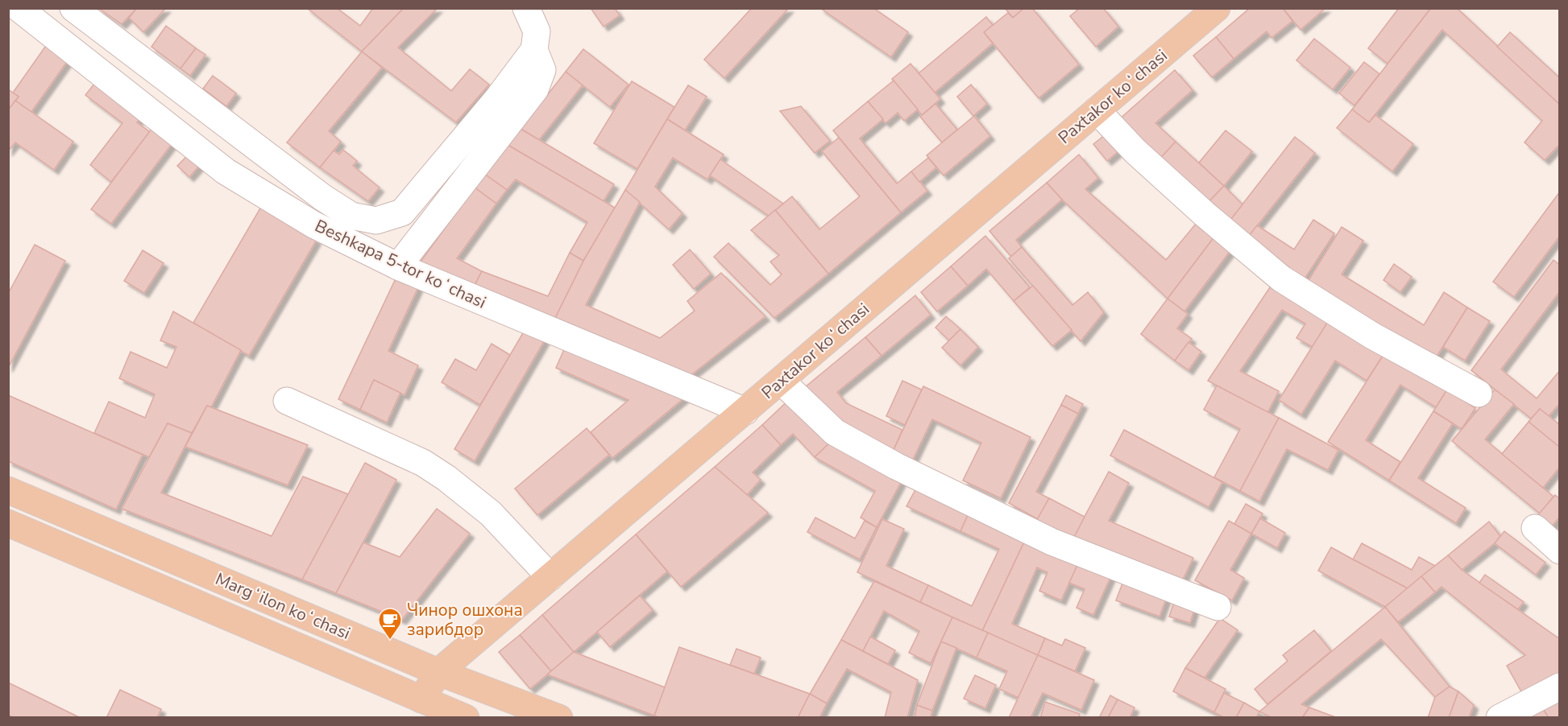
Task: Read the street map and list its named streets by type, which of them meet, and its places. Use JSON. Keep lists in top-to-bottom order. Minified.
{"streets":{"main road":["Paxtakor koʻchasi","Margʻilon koʻchasi"],"street":["Beshkapa 5-tor koʻchasi"]},"crossings":[["Paxtakor koʻchasi","Beshkapa 5-tor koʻchasi"],["Paxtakor koʻchasi","Margʻilon koʻchasi"]],"places":{"cafe":["Чинор ошхона зарибдор"]}}
